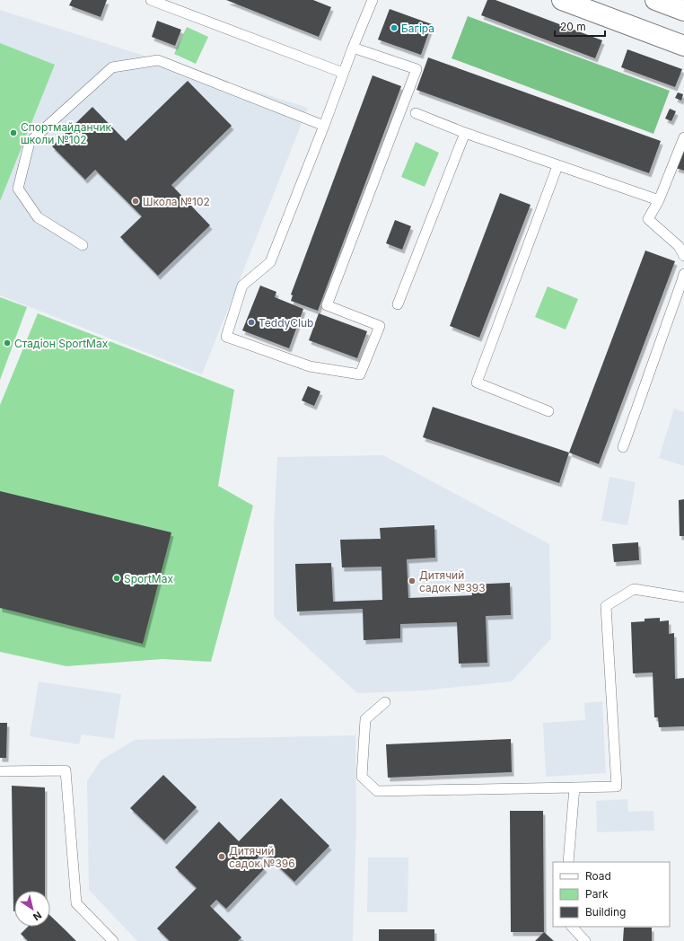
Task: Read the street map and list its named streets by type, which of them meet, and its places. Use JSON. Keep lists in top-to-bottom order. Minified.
{"places":["Багіра","Спортмайданчик школи №102","Школа №102","TeddyClub","Стадіон SportMax","SportMax","Дитячий садок №393","Дитячий садок №396"],"legend":["Road","Park","Building"],"scale_bar":"20 m","north":"bottom right"}
